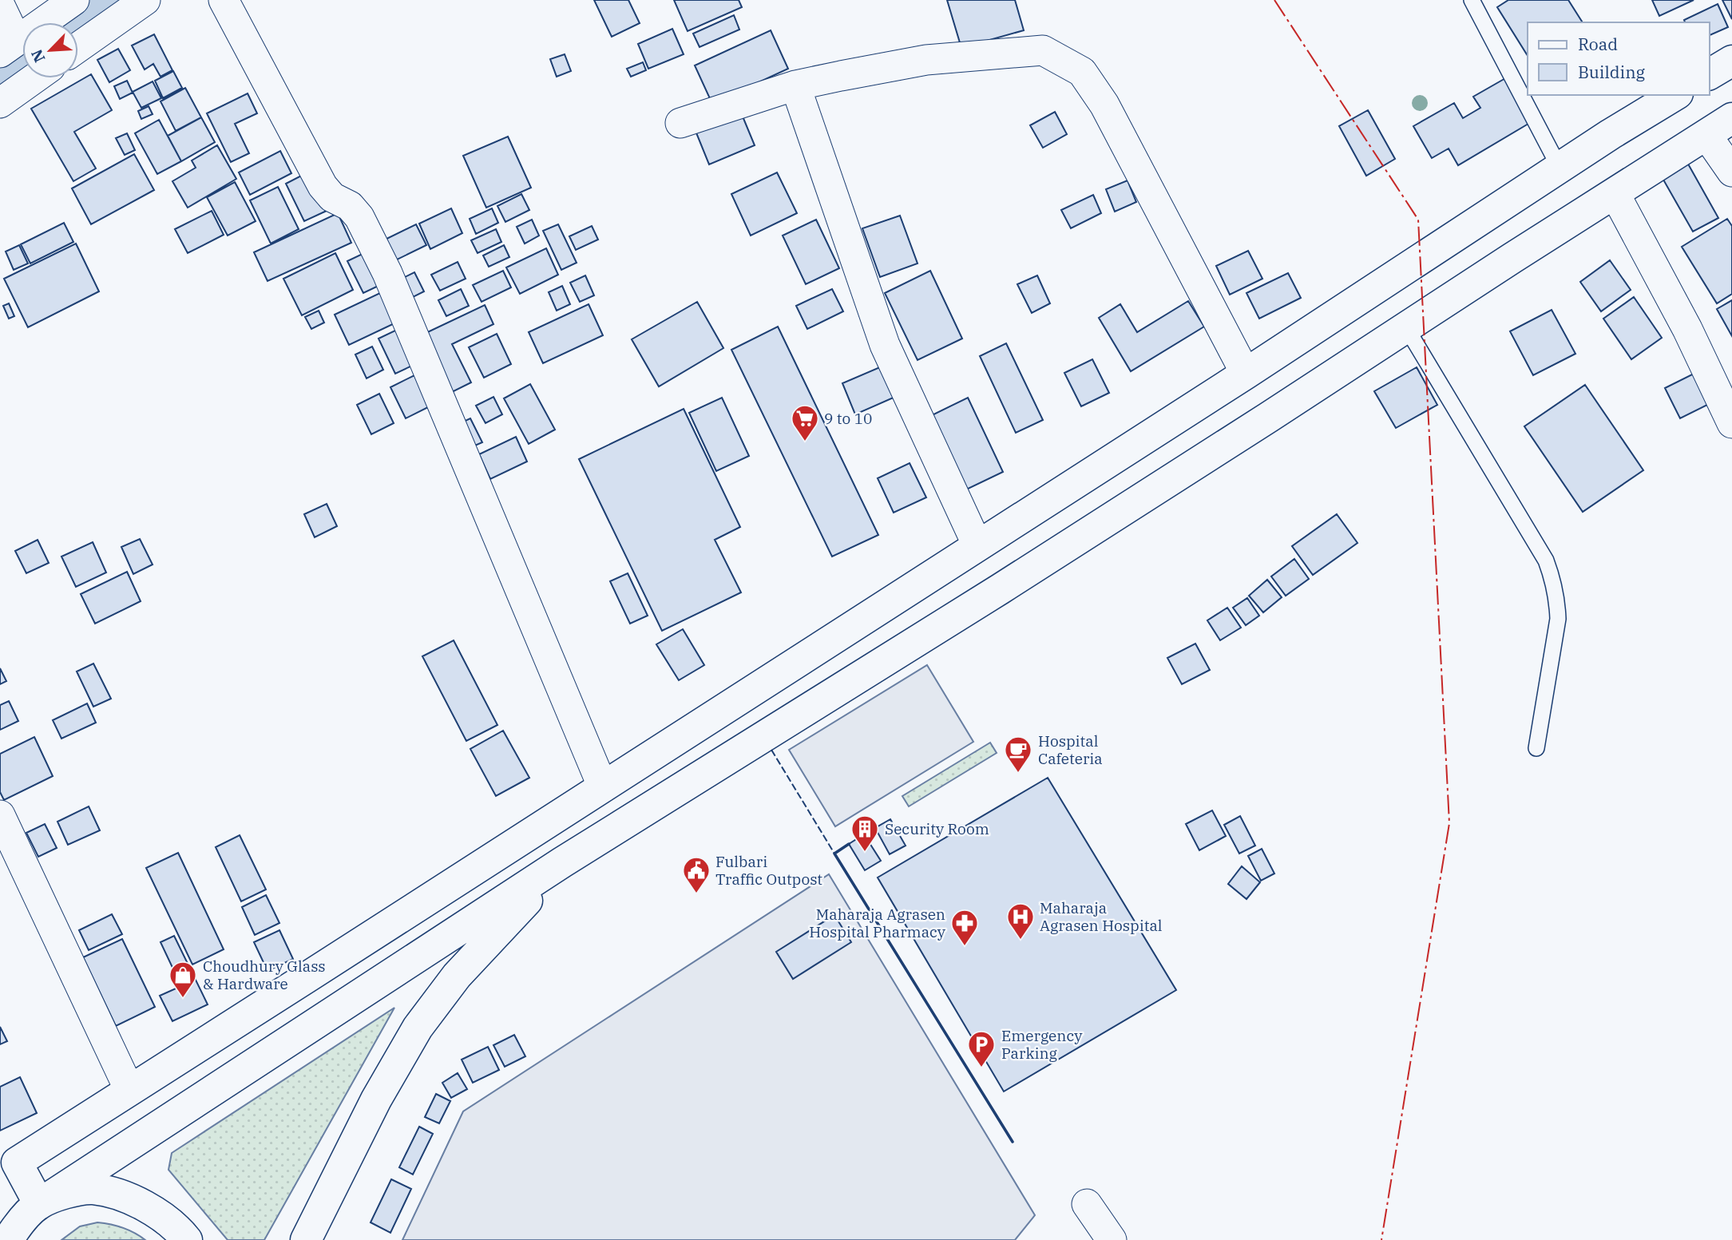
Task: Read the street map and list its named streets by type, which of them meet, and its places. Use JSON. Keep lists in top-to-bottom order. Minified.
{"places":{"supermarket":["9 to 10"],"cafe":["Hospital Cafeteria"],"building":["Security Room"],"public building":["Fulbari Traffic Outpost"],"hospital":["Maharaja Agrasen Hospital"],"pharmacy":["Maharaja Agrasen Hospital Pharmacy"],"shop":["Choudhury Glass & Hardware"],"parking":["Emergency Parking"]},"legend":["Road","Building"],"north":"bottom left"}
